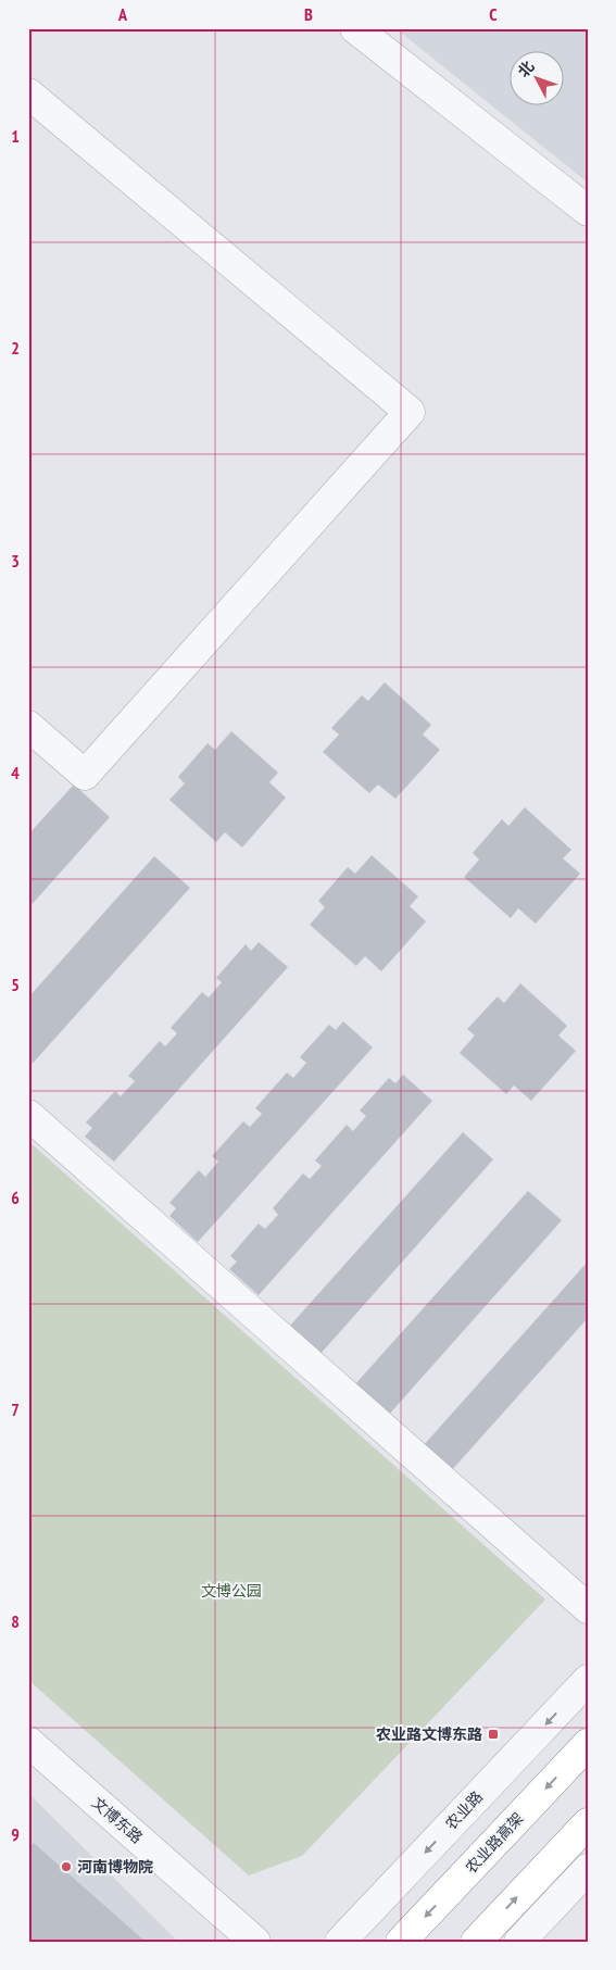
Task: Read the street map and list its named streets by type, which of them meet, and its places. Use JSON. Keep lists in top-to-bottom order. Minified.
{"streets":{"highway":["农业路高架"],"street":["农业路","文博东路"]},"one_way":["农业路"],"parks":["文博公园"],"places":{"transit":["农业路文博东路"],"other":["河南博物院"]},"north":"top left","grid":{"columns":["A","B","C"],"rows":["1","2","3","4","5","6","7","8","9"]}}
